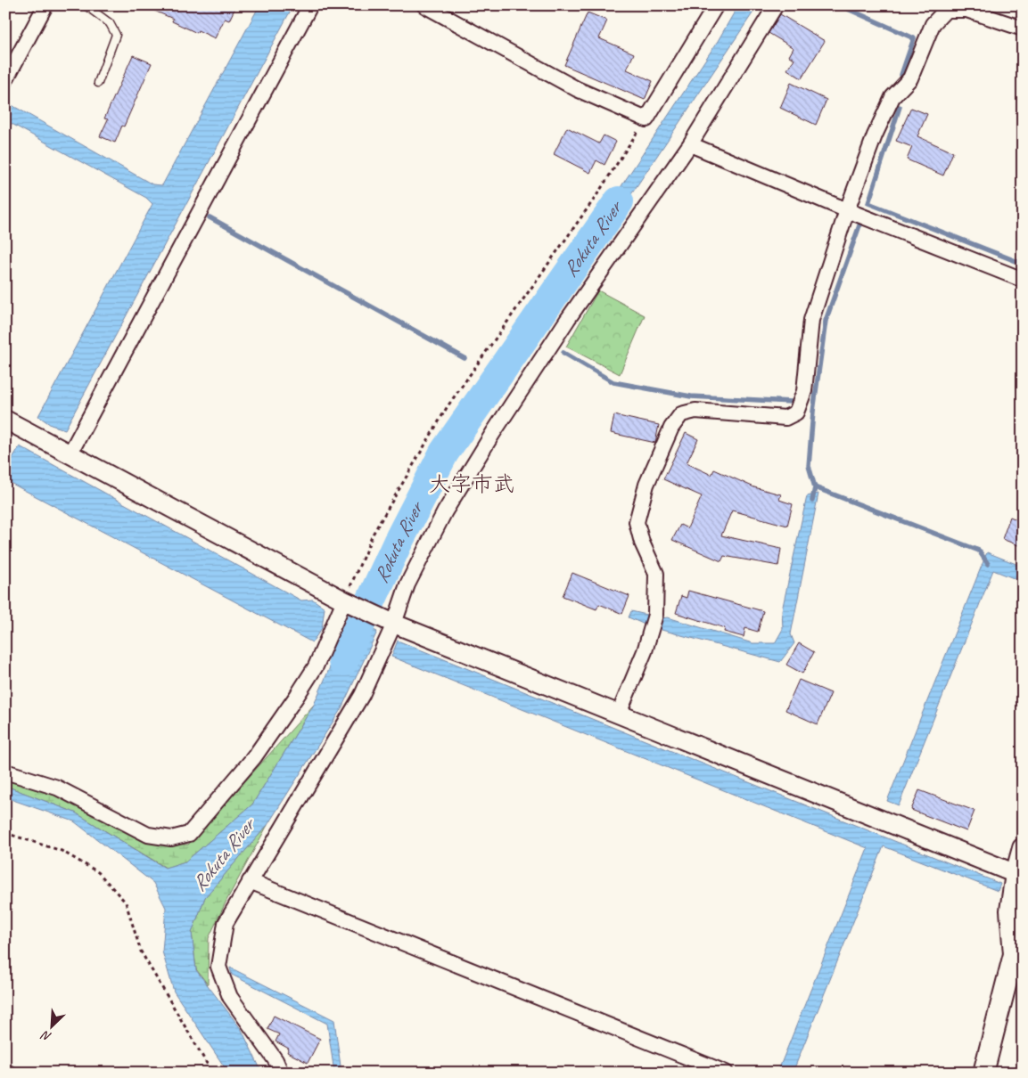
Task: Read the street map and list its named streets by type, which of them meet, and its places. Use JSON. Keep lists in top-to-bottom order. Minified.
{"districts":["大字市武"],"water":["Rokuta River"],"north":"bottom left"}
